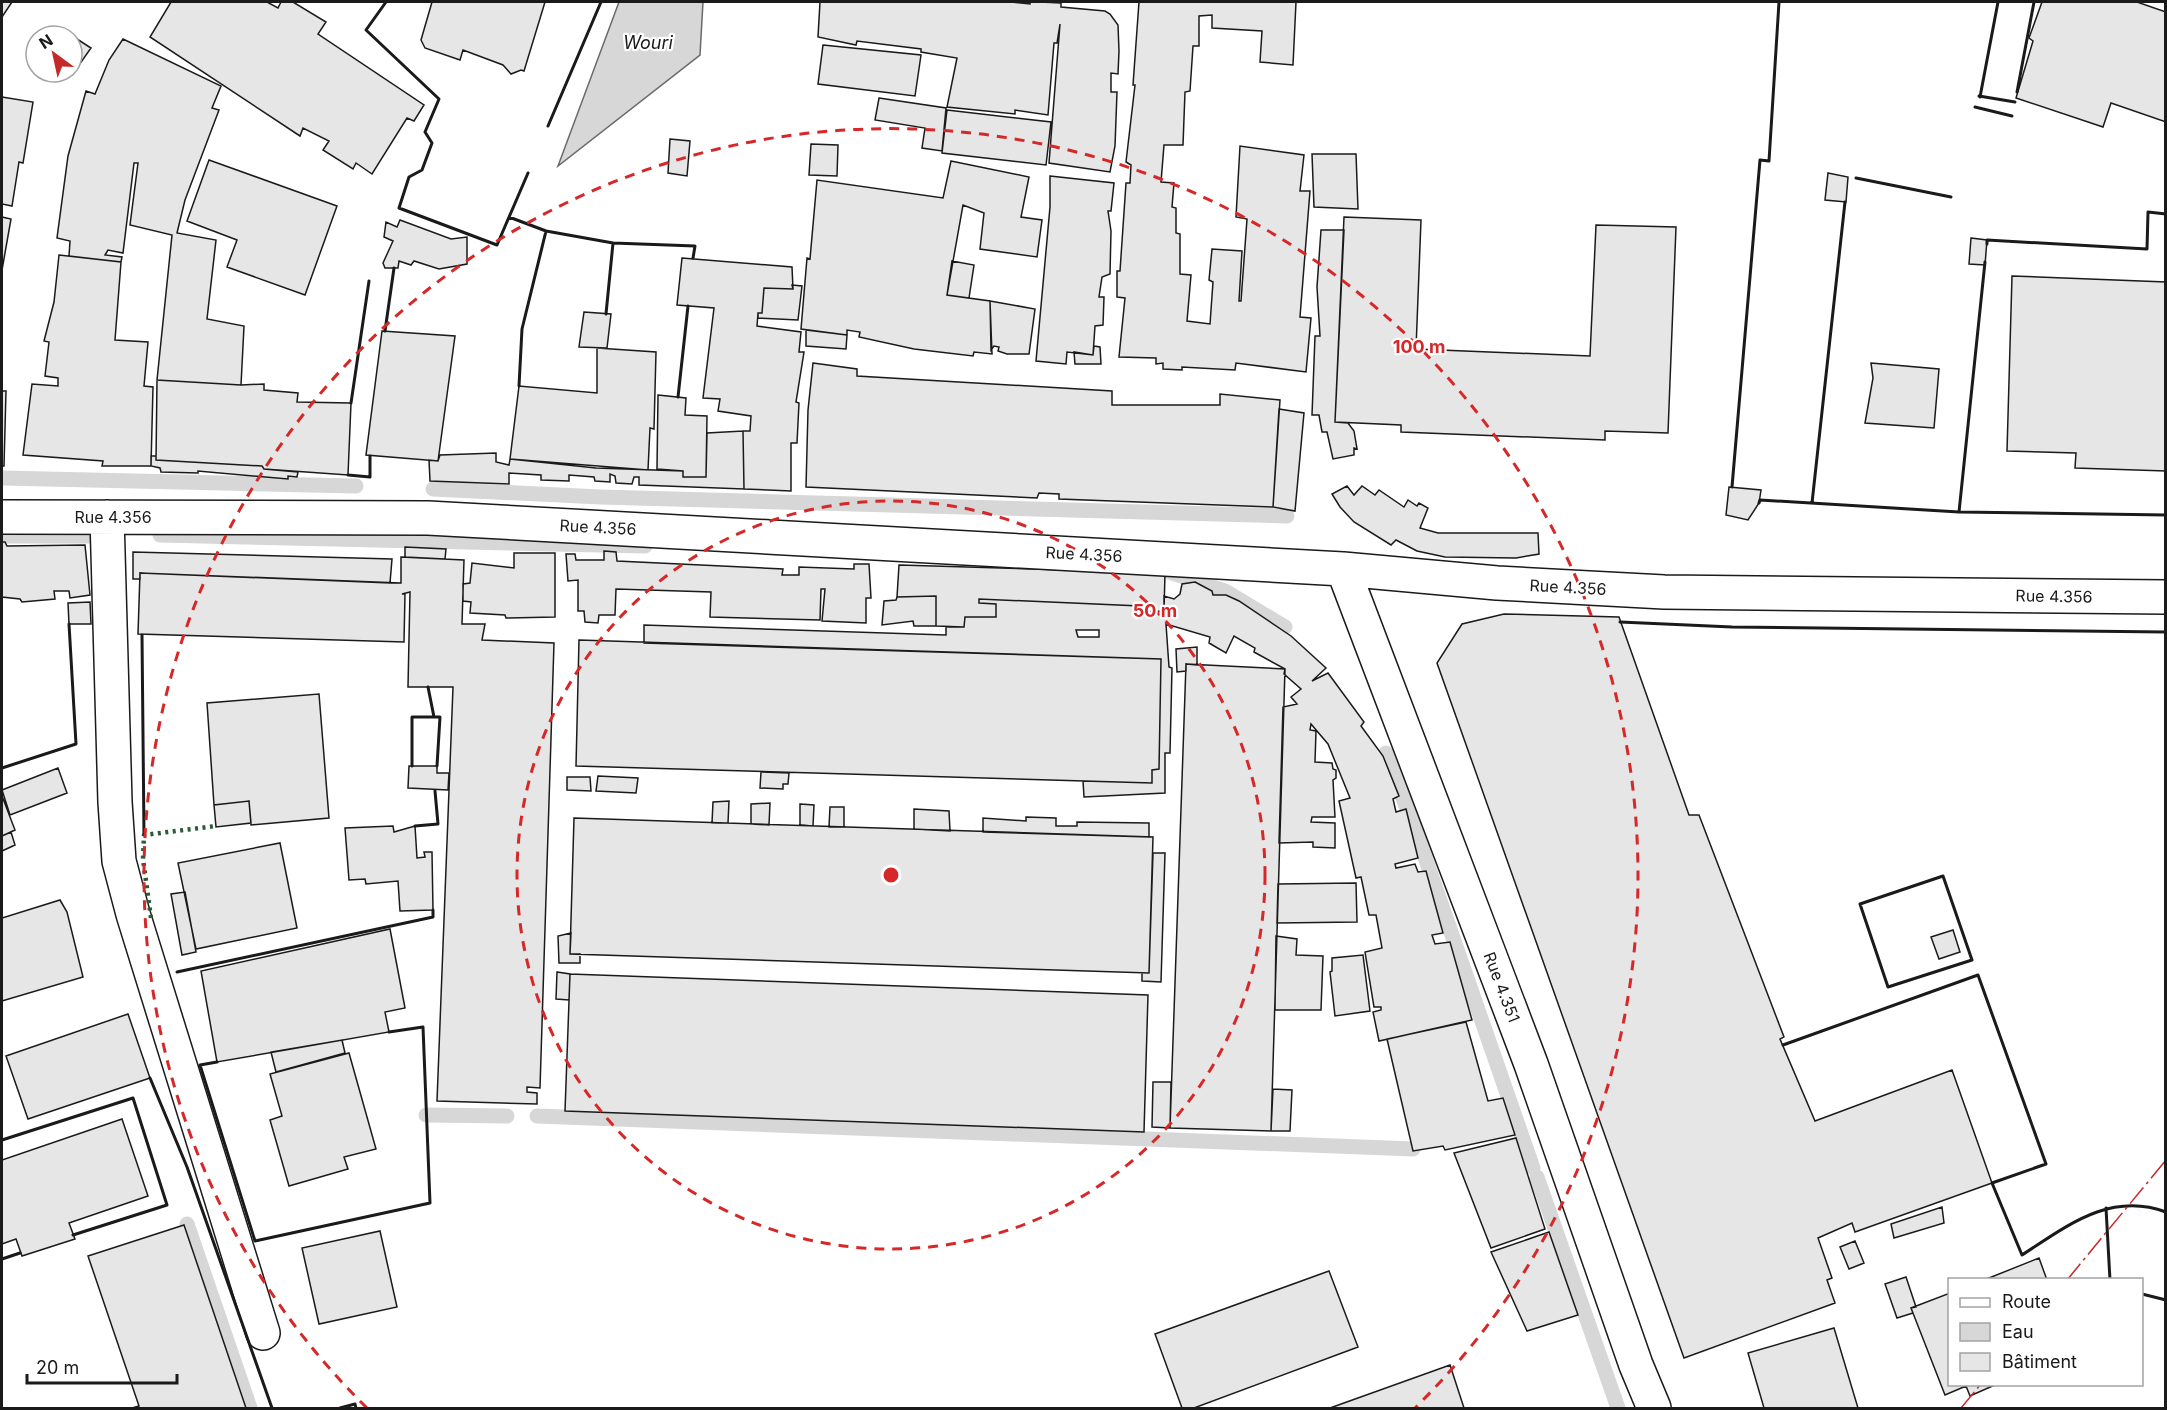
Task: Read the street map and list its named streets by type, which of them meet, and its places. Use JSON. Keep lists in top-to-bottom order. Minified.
{"streets":{"street":["Rue 4.356","Rue 4.351"]},"crossings":[["Rue 4.356","Rue 4.351"]],"water":["Wouri"],"legend":["Route","Eau","Bâtiment"],"scale_bar":"20 m","north":"top left","rings":["100 m","50 m"]}
